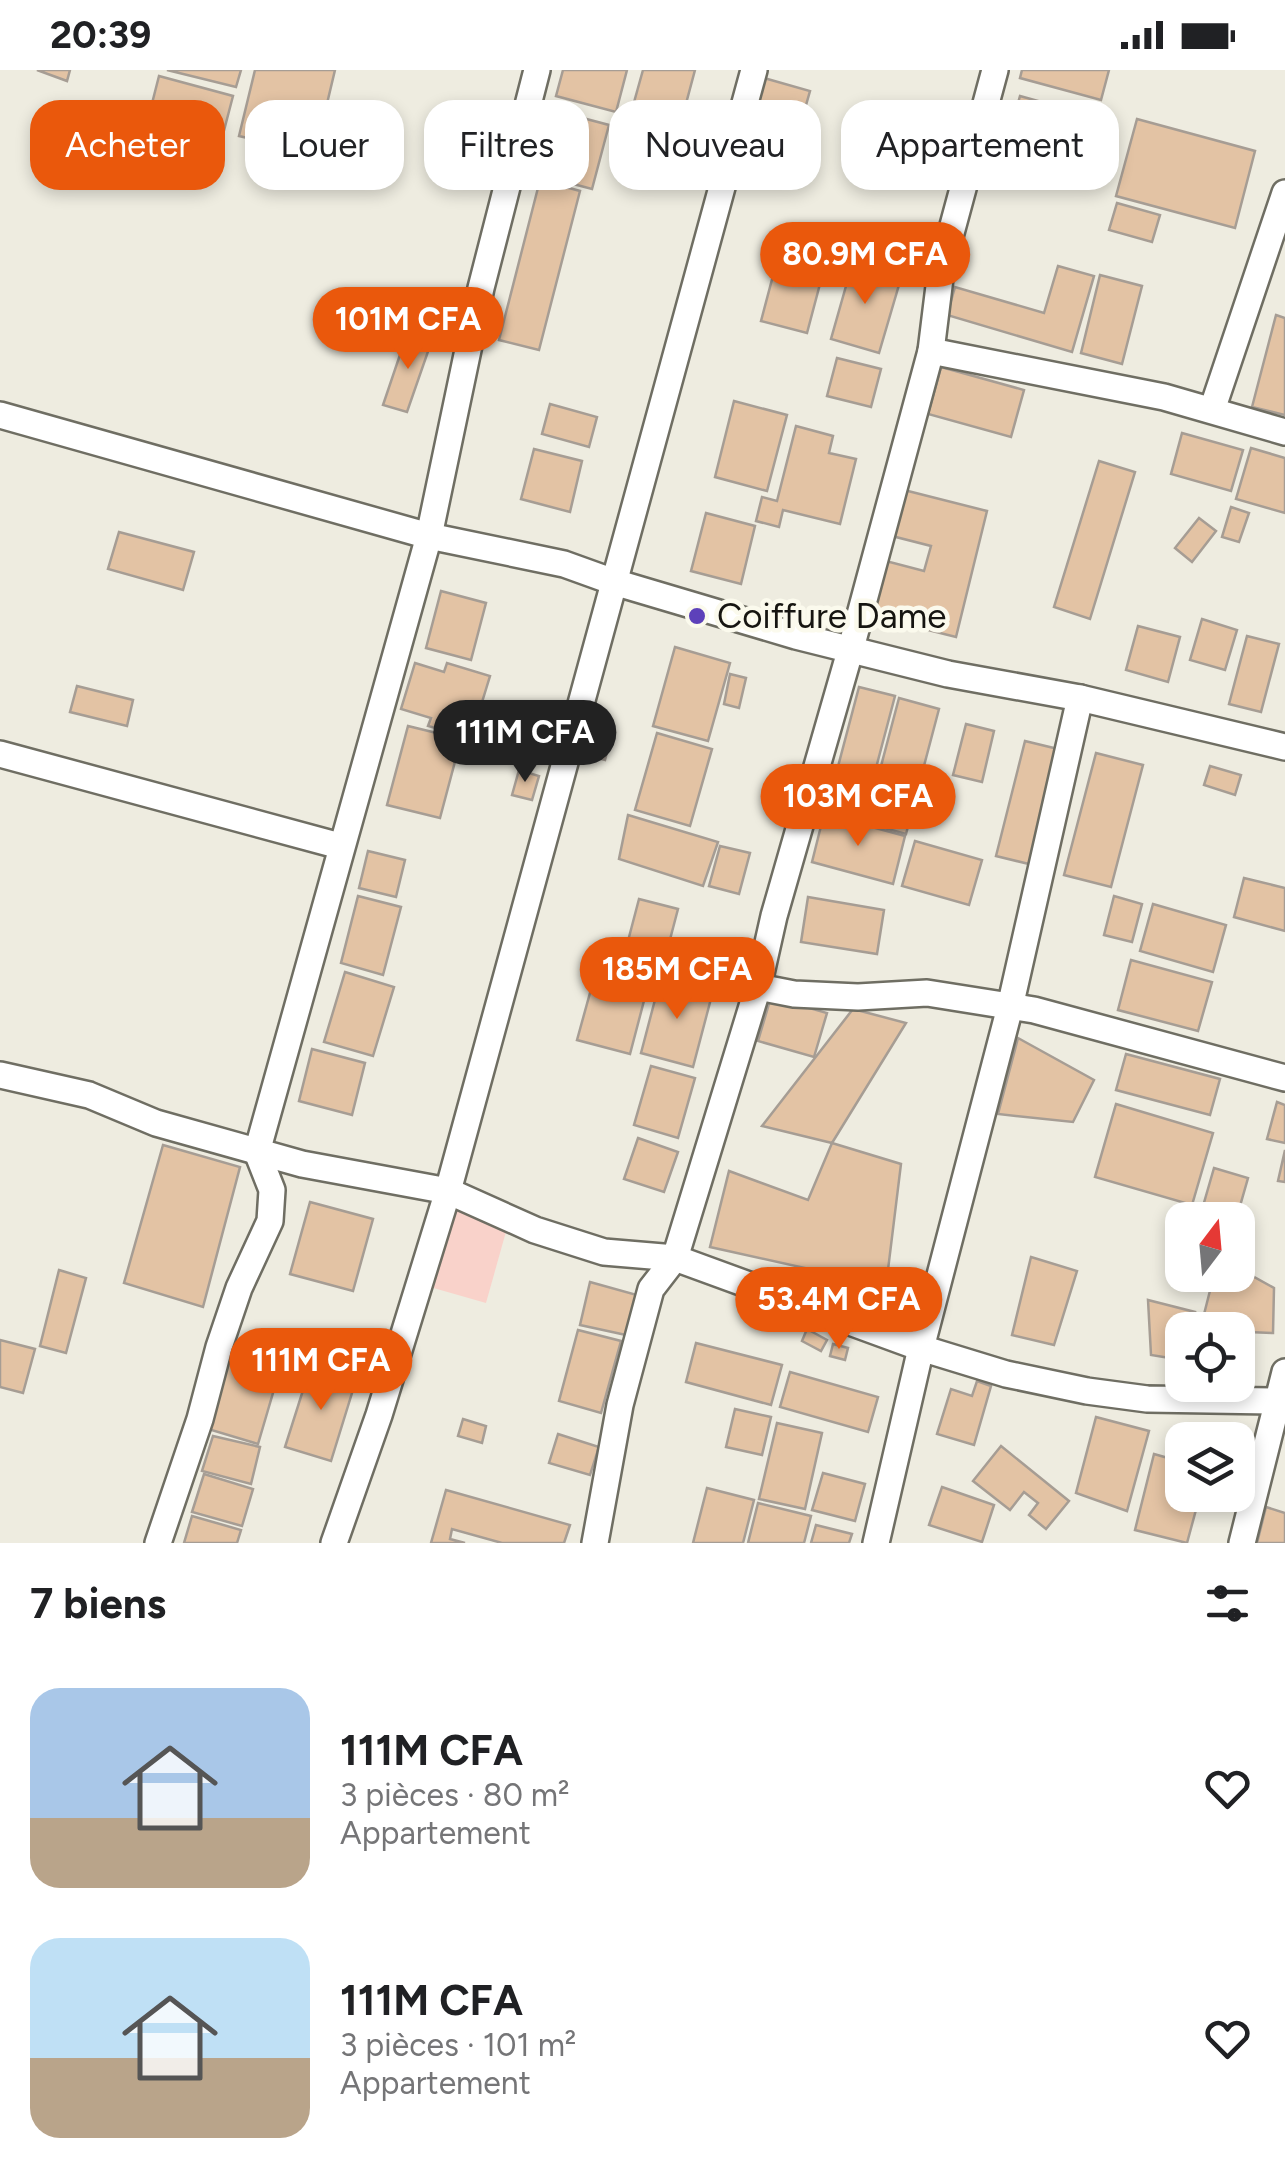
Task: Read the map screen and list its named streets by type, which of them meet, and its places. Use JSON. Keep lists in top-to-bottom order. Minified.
{"places":["Coiffure Dame"],"north":"top","page":{"status":"20:39","chip":["Acheter","Louer","Filtres","Nouveau","Appartement"],"price":["80.9M CFA","101M CFA","111M CFA","103M CFA","185M CFA","53.4M CFA","111M CFA"],"heading":"7 biens","list":[{"name":"111M CFA","note":"3 pièces · 80 m² · Appartement"},{"name":"111M CFA","note":"3 pièces · 101 m² · Appartement"}]}}
